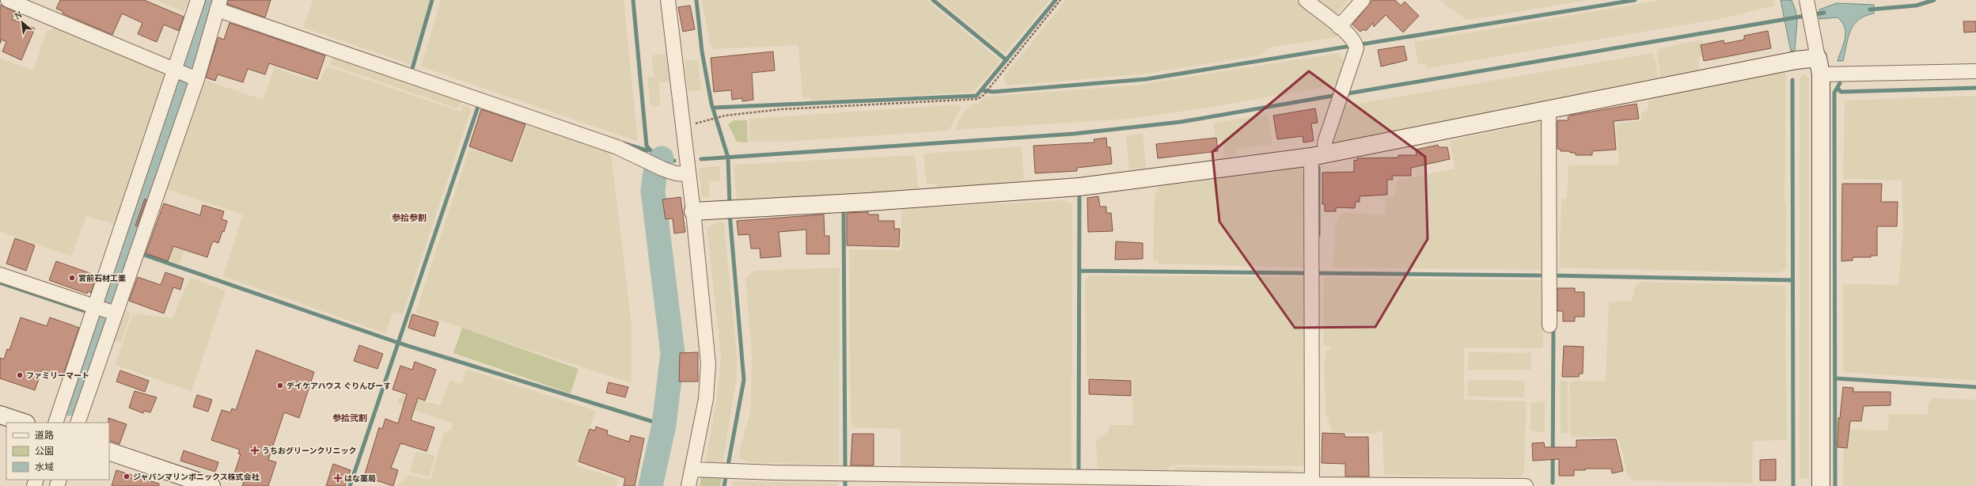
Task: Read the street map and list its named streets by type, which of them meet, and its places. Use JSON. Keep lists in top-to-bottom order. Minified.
{"districts":["参拾参割","参拾弐割"],"places":{"other":["宮前石材工業","ファミリーマート","デイケアハウス ぐりんぴーす","ジャパンマリンポニックス株式会社"],"health":["うちおグリーンクリニック","はな薬局"]},"legend":["道路","公園","水域"],"north":"top left"}
